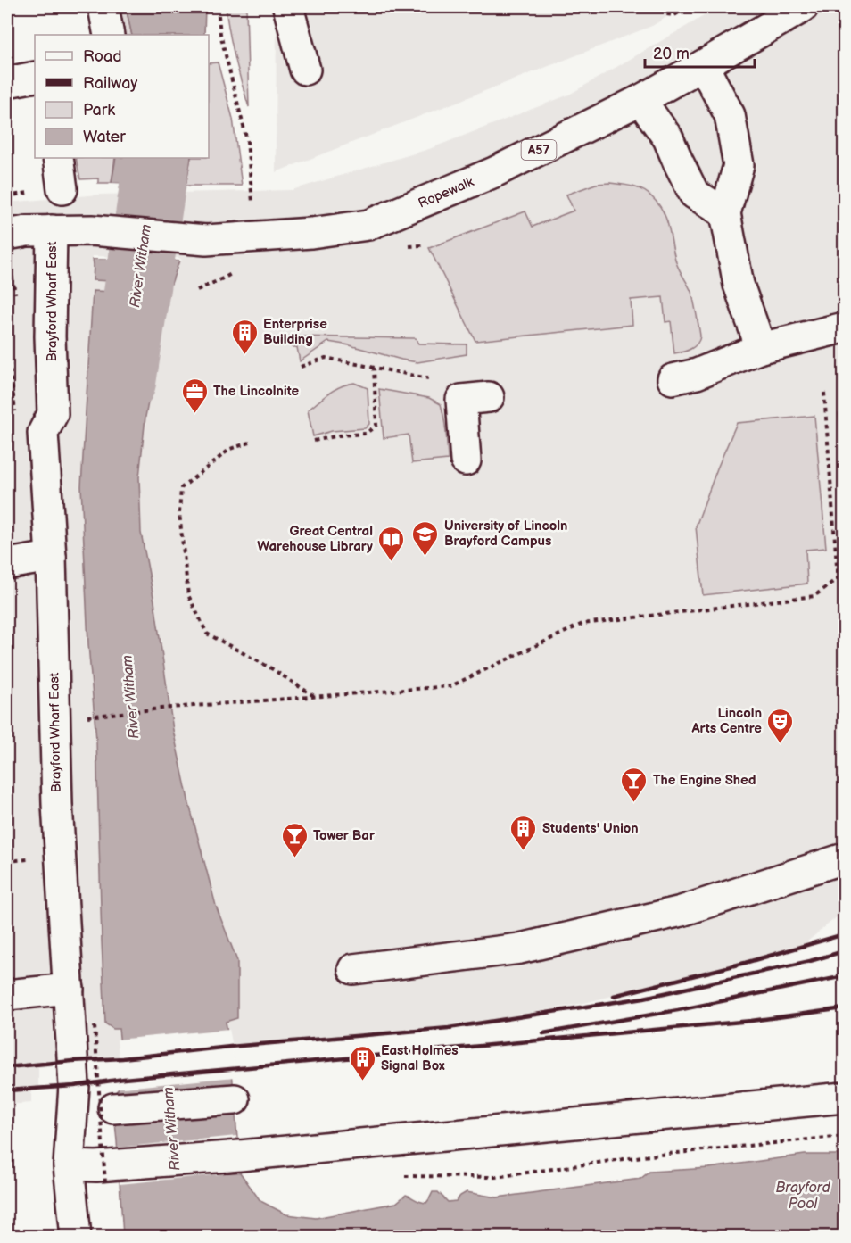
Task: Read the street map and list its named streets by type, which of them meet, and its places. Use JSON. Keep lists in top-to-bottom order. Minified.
{"streets":{"street":["A57","Ropewalk","Brayford Wharf East"]},"crossings":[["A57","Ropewalk"],["A57","Brayford Wharf East"],["Ropewalk","Brayford Wharf East"]],"water":["River Witham","Brayford Pool"],"places":{"building":["Enterprise Building","Students' Union","East Holmes Signal Box"],"office":["The Lincolnite"],"school or university":["University of Lincoln Brayford Campus"],"library":["Great Central Warehouse Library"],"theatre":["Lincoln Arts Centre"],"bar":["The Engine Shed","Tower Bar"]},"legend":["Road","Railway","Park","Water"],"scale_bar":"20 m"}
